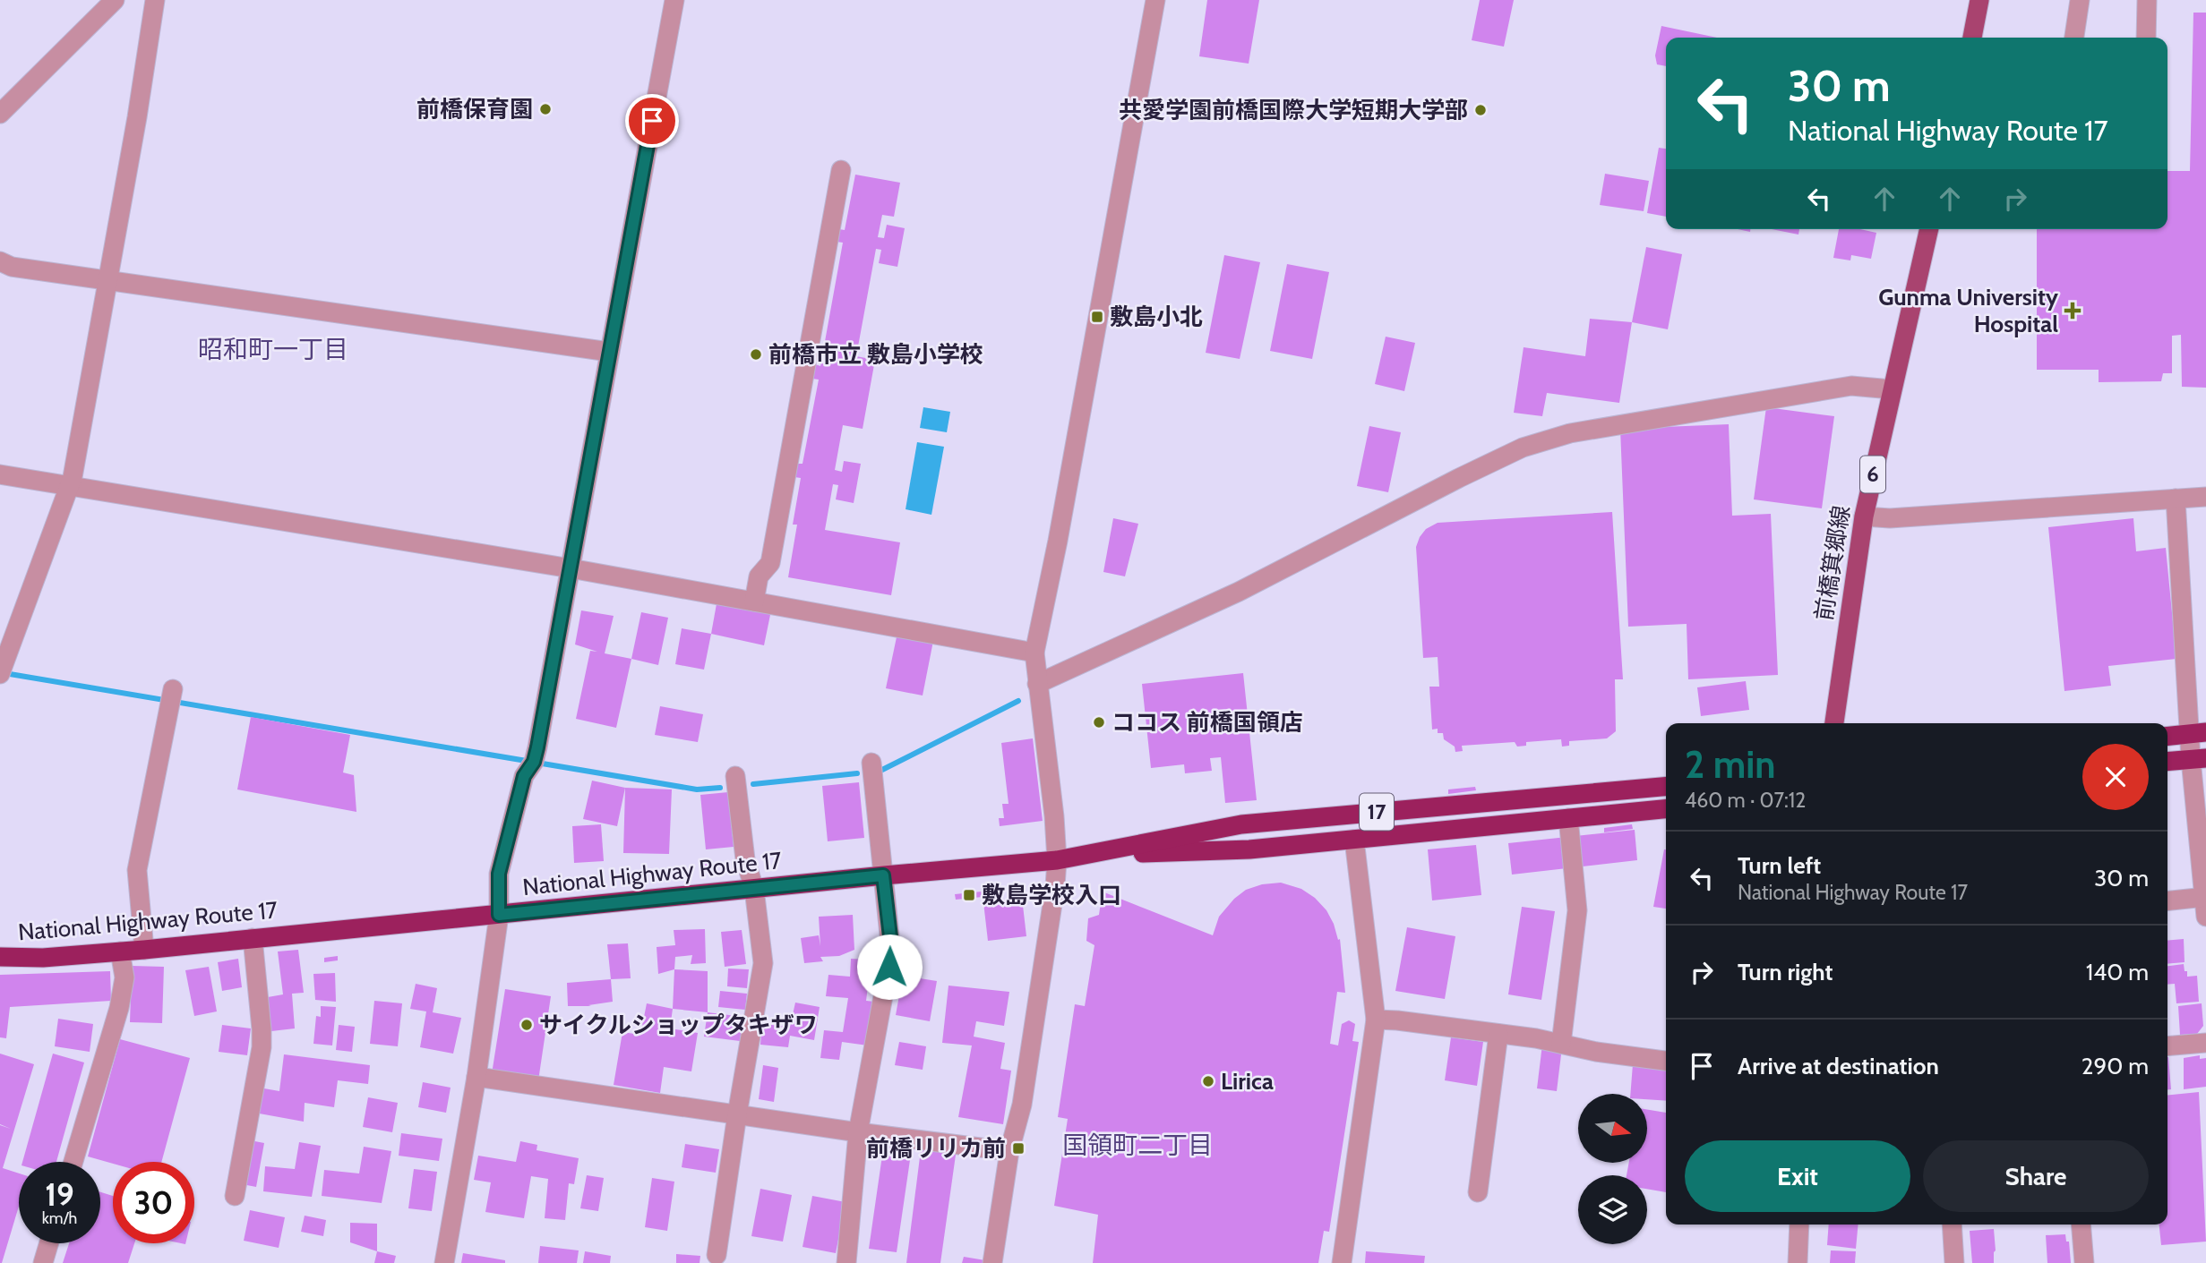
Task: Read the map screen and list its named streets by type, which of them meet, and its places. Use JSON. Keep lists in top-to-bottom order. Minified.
{"streets":{"highway":["17","National Highway Route 17"],"main road":["6","前橋箕郷線"]},"districts":["昭和町一丁目","国領町二丁目"],"places":{"other":["前橋保育園","共愛学園前橋国際大学短期大学部","前橋市立 敷島小学校","ココス 前橋国領店","サイクルショップタキザワ","Lirica"],"health":["Gunma University Hospital"],"transit":["敷島小北","敷島学校入口","前橋リリカ前"]},"north":"right","page":{"turn":["30 m","National Highway Route 17"],"heading":["2 min","460 m · 07:12"],"list":[{"name":"Turn left","note":"National Highway Route 17","value":"30 m"},{"name":"Turn right","value":"140 m"},{"name":"Arrive at destination","value":"290 m"}],"buttons":["Exit","Share"],"speed":"19 km/h","limit":"30"}}
